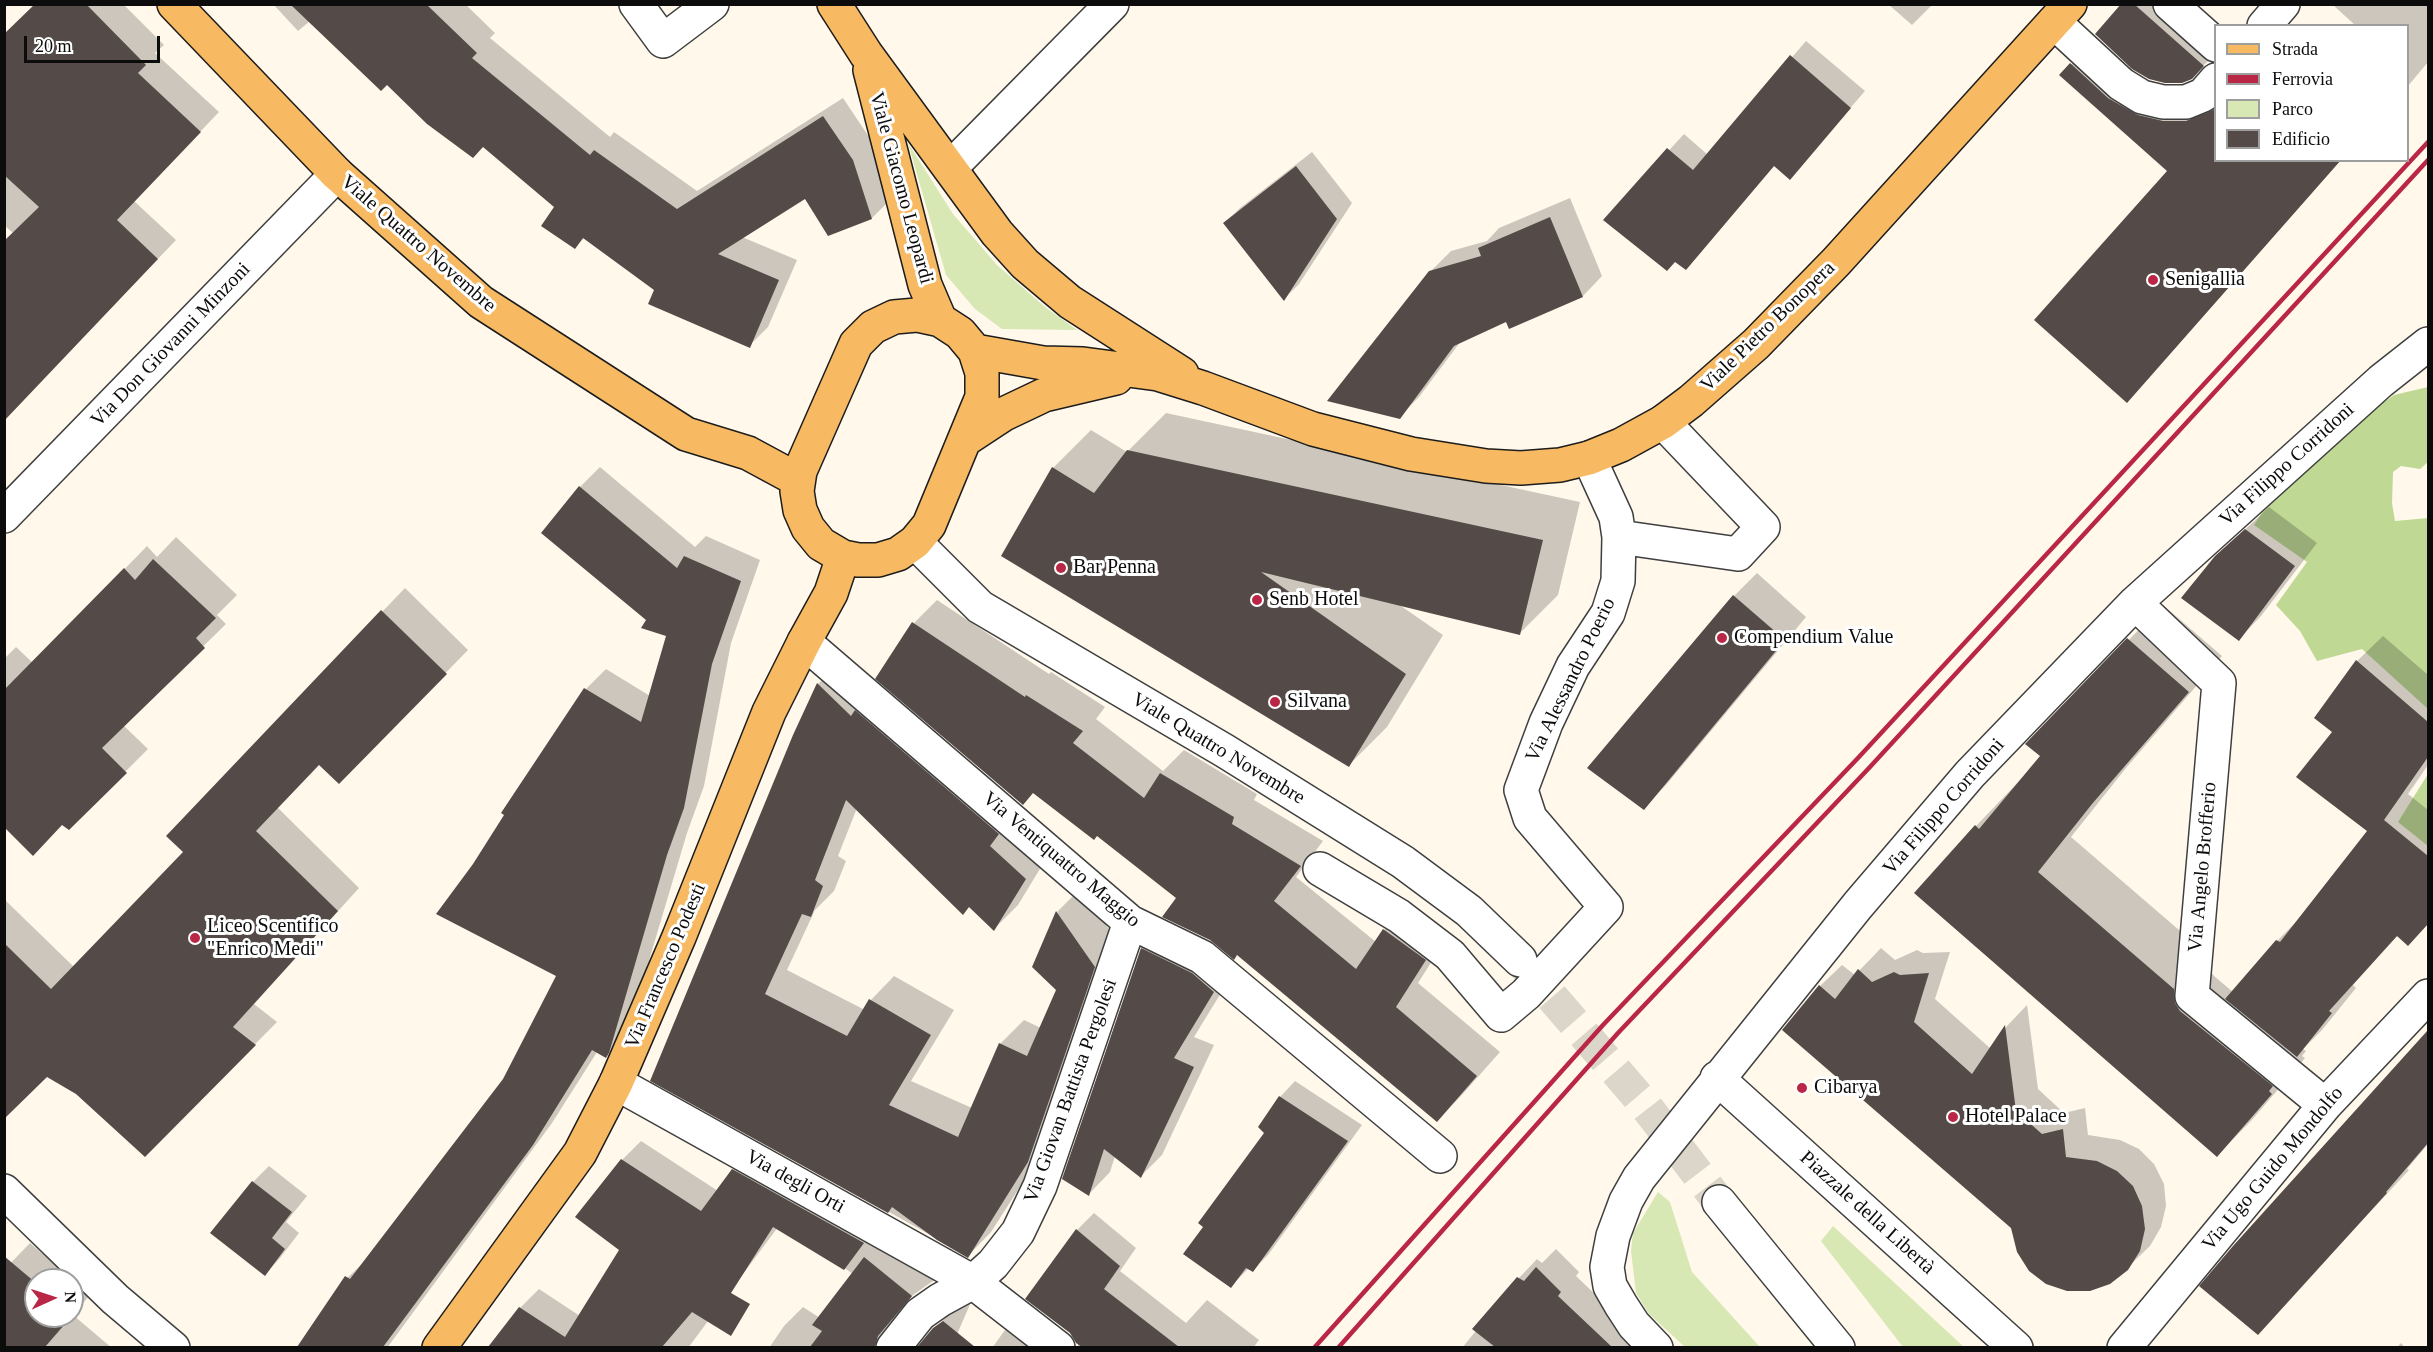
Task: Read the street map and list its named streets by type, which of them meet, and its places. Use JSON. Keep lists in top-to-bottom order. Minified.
{"streets":{"main road":["Viale Giacomo Leopardi","Viale Quattro Novembre","Viale Pietro Bonopera","Via Francesco Podesti"],"street":["Via Don Giovanni Minzoni","Via Filippo Corridoni","Via Alessandro Poerio","Via Ventiquattro Maggio","Via Angelo Brofferio","Via Giovan Battista Pergolesi","Via Ugo Guido Mondolfo","Via degli Orti","Piazzale della Libertà"]},"crossings":[["Viale Giacomo Leopardi","Viale Quattro Novembre"],["Viale Giacomo Leopardi","Viale Pietro Bonopera"],["Viale Giacomo Leopardi","Via Francesco Podesti"],["Viale Quattro Novembre","Viale Pietro Bonopera"],["Viale Quattro Novembre","Via Don Giovanni Minzoni"],["Viale Quattro Novembre","Via Francesco Podesti"],["Viale Pietro Bonopera","Via Alessandro Poerio"],["Viale Pietro Bonopera","Via Francesco Podesti"],["Via Filippo Corridoni","Via Angelo Brofferio"],["Via Filippo Corridoni","Piazzale della Libertà"],["Via Ventiquattro Maggio","Via Francesco Podesti"],["Via Ventiquattro Maggio","Via Giovan Battista Pergolesi"],["Via Angelo Brofferio","Via Ugo Guido Mondolfo"],["Via Francesco Podesti","Via degli Orti"],["Via Giovan Battista Pergolesi","Via degli Orti"]],"places":["Senigallia","Bar Penna","Senb Hotel","Compendium Value","Silvana","Liceo Scentifico \"Enrico Medi\"","Cibarya","Hotel Palace"],"legend":["Strada","Ferrovia","Parco","Edificio"],"scale_bar":"20 m","north":"right"}
